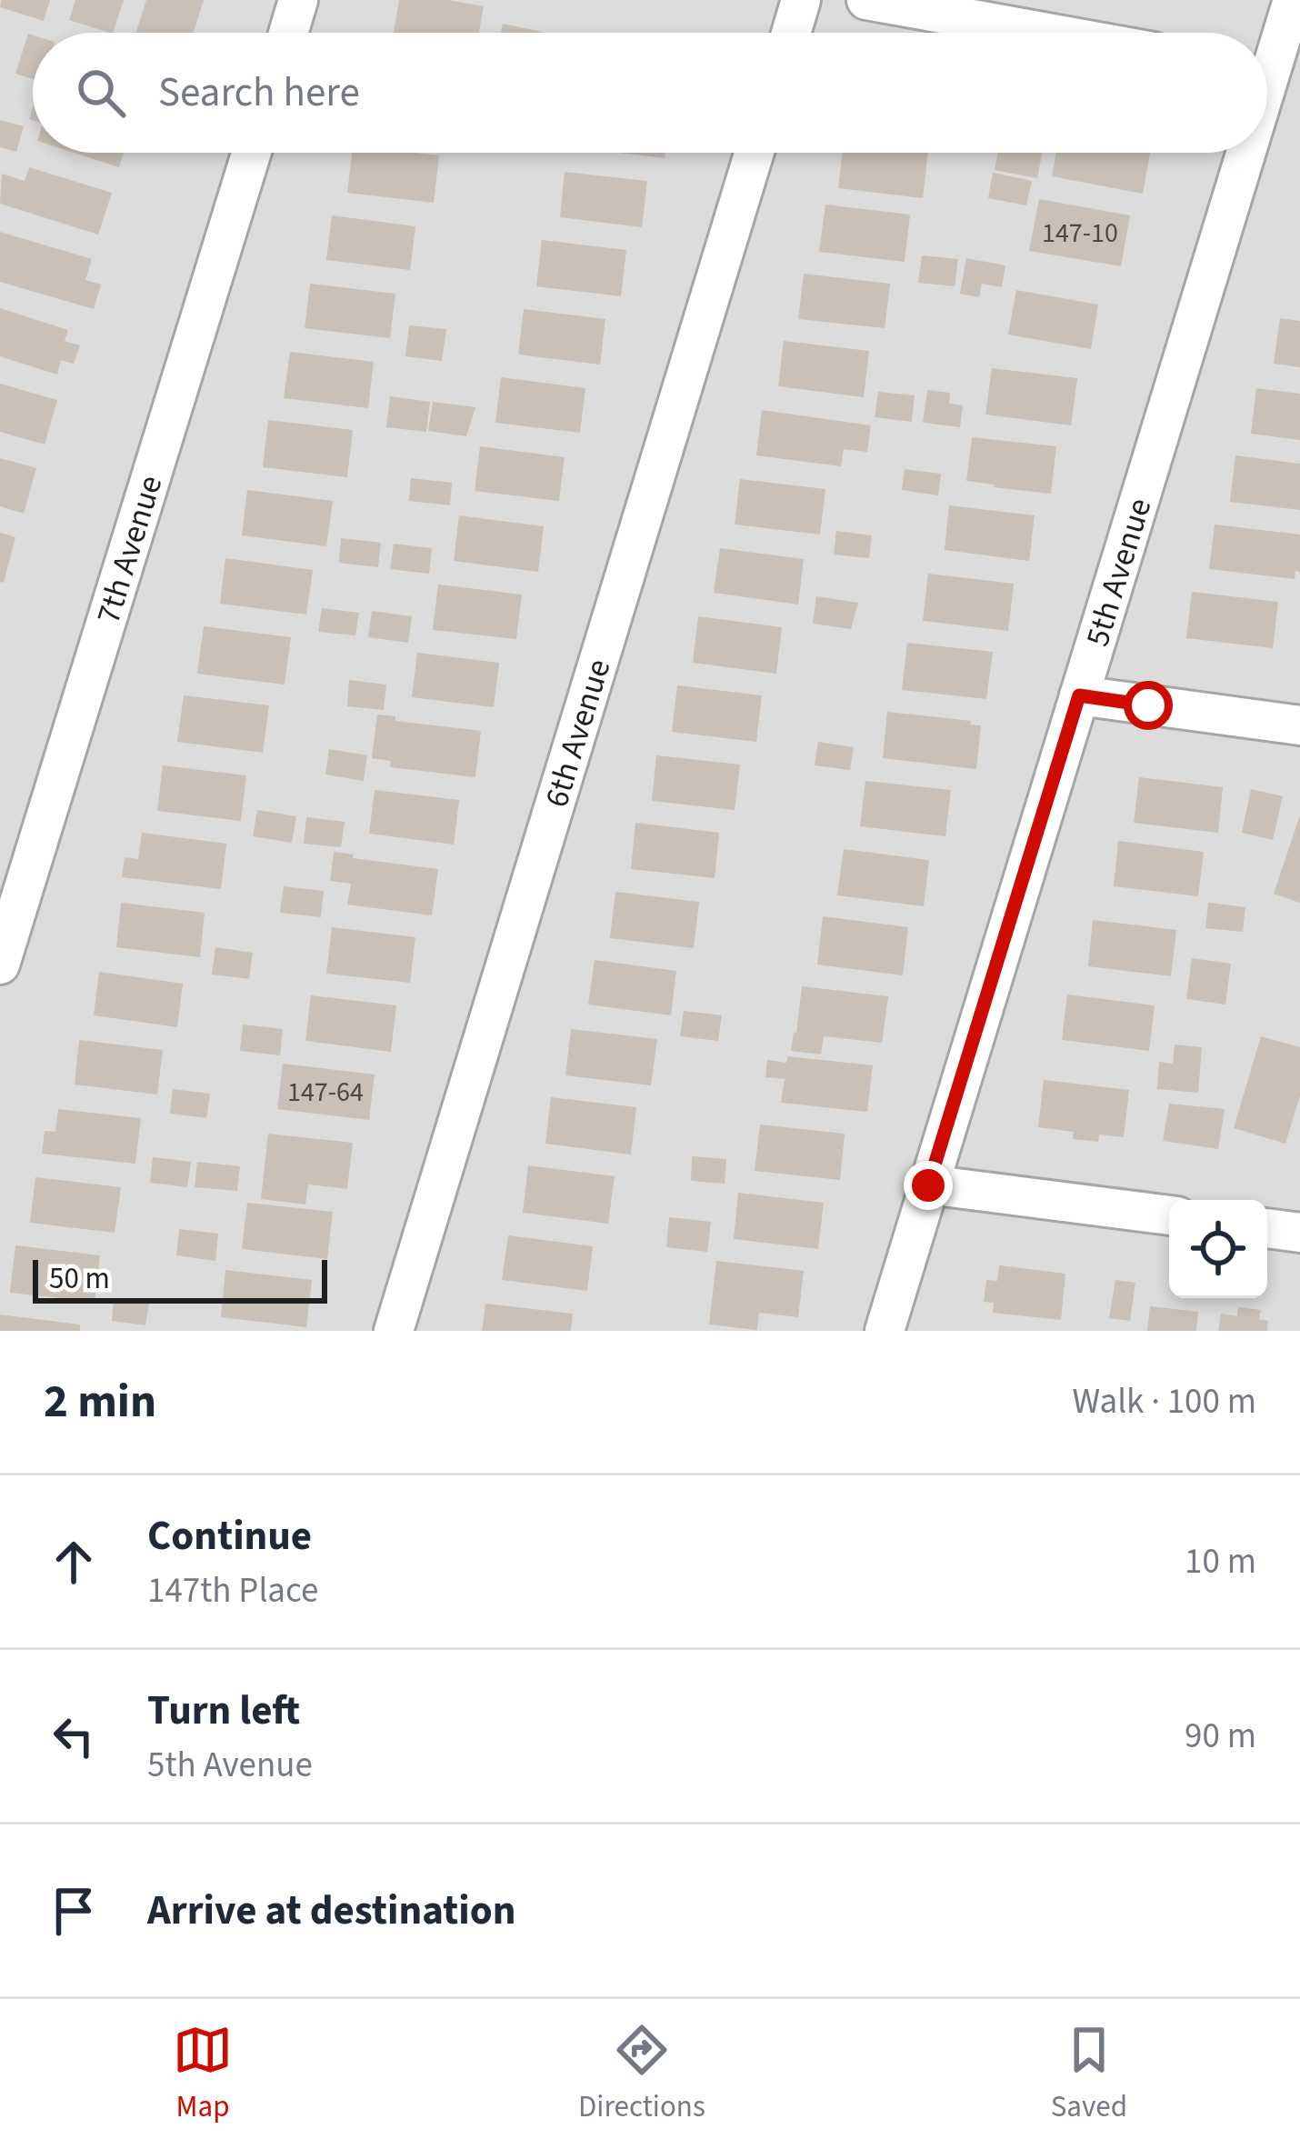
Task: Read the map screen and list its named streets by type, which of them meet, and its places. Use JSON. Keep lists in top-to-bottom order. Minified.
{"streets":{"street":["7th Avenue","5th Avenue","6th Avenue"]},"house_numbers":["147-10","147-64"],"scale_bar":"50 m","page":{"search":"Search here","scale":"50 m","heading":["2 min","Walk · 100 m"],"list":[["Continue","147th Place","10 m"],["Turn left","5th Avenue","90 m"],"Arrive at destination"],"nav":["Map","Directions","Saved"]}}
